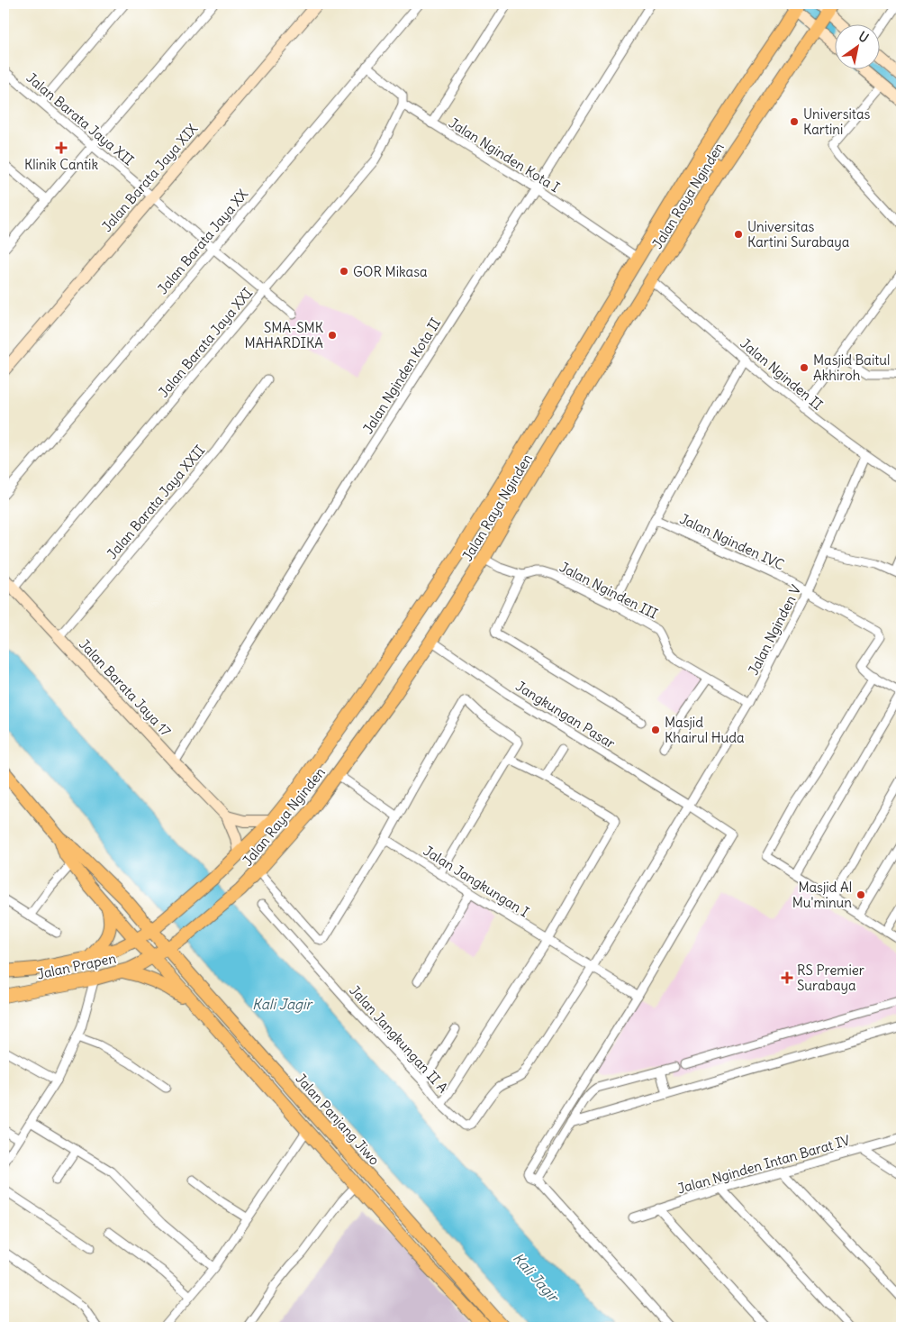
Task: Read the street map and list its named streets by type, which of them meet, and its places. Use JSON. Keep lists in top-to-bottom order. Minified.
{"streets":{"main road":["Jalan Raya Nginden","Jalan Prapen","Jalan Panjang Jiwo"],"street":["Jalan Barata Jaya XII","Jalan Nginden Kota I","Jalan Barata Jaya XIX","Jalan Barata Jaya XX","Jalan Barata Jaya XXI","Jalan Nginden II","Jalan Nginden Kota II","Jalan Barata Jaya XXII","Jalan Nginden IVC","Jalan Nginden III","Jalan Nginden V","Jalan Barata Jaya 17","Jangkungan Pasar","Jalan Jangkungan I","Jalan Jangkungan II A","Jalan Nginden Intan Barat IV"]},"crossings":[["Jalan Barata Jaya XII","Jalan Barata Jaya XIX"],["Jalan Barata Jaya XII","Jalan Barata Jaya XX"],["Jalan Barata Jaya XII","Jalan Barata Jaya XXI"],["Jalan Nginden Kota I","Jalan Raya Nginden"],["Jalan Nginden Kota I","Jalan Barata Jaya XX"],["Jalan Nginden Kota I","Jalan Barata Jaya XXI"],["Jalan Nginden Kota I","Jalan Nginden Kota II"],["Jalan Raya Nginden","Jalan Nginden II"],["Jalan Raya Nginden","Jalan Nginden III"],["Jalan Raya Nginden","Jalan Barata Jaya 17"],["Jalan Raya Nginden","Jangkungan Pasar"],["Jalan Raya Nginden","Jalan Prapen"],["Jalan Raya Nginden","Jalan Panjang Jiwo"],["Jalan Barata Jaya XXI","Jalan Barata Jaya 17"],["Jalan Nginden II","Jalan Nginden V"],["Jalan Nginden Kota II","Jalan Barata Jaya 17"],["Jalan Barata Jaya XXII","Jalan Barata Jaya 17"],["Jalan Nginden IVC","Jalan Nginden V"],["Jalan Nginden III","Jalan Nginden V"],["Jalan Nginden V","Jangkungan Pasar"],["Jalan Nginden V","Jalan Jangkungan I"],["Jalan Nginden V","Jalan Jangkungan II A"],["Jangkungan Pasar","Jalan Jangkungan I"],["Jalan Jangkungan I","Jalan Jangkungan II A"]],"water":["Kali Jagir"],"places":{"other":["Universitas Kartini","Universitas Kartini Surabaya","GOR Mikasa","SMA-SMK MAHARDIKA","Masjid Baitul Akhiroh","Masjid Khairul Huda","Masjid Al Mu'minun"],"health":["Klinik Cantik","RS Premier Surabaya"]},"north":"top right"}
